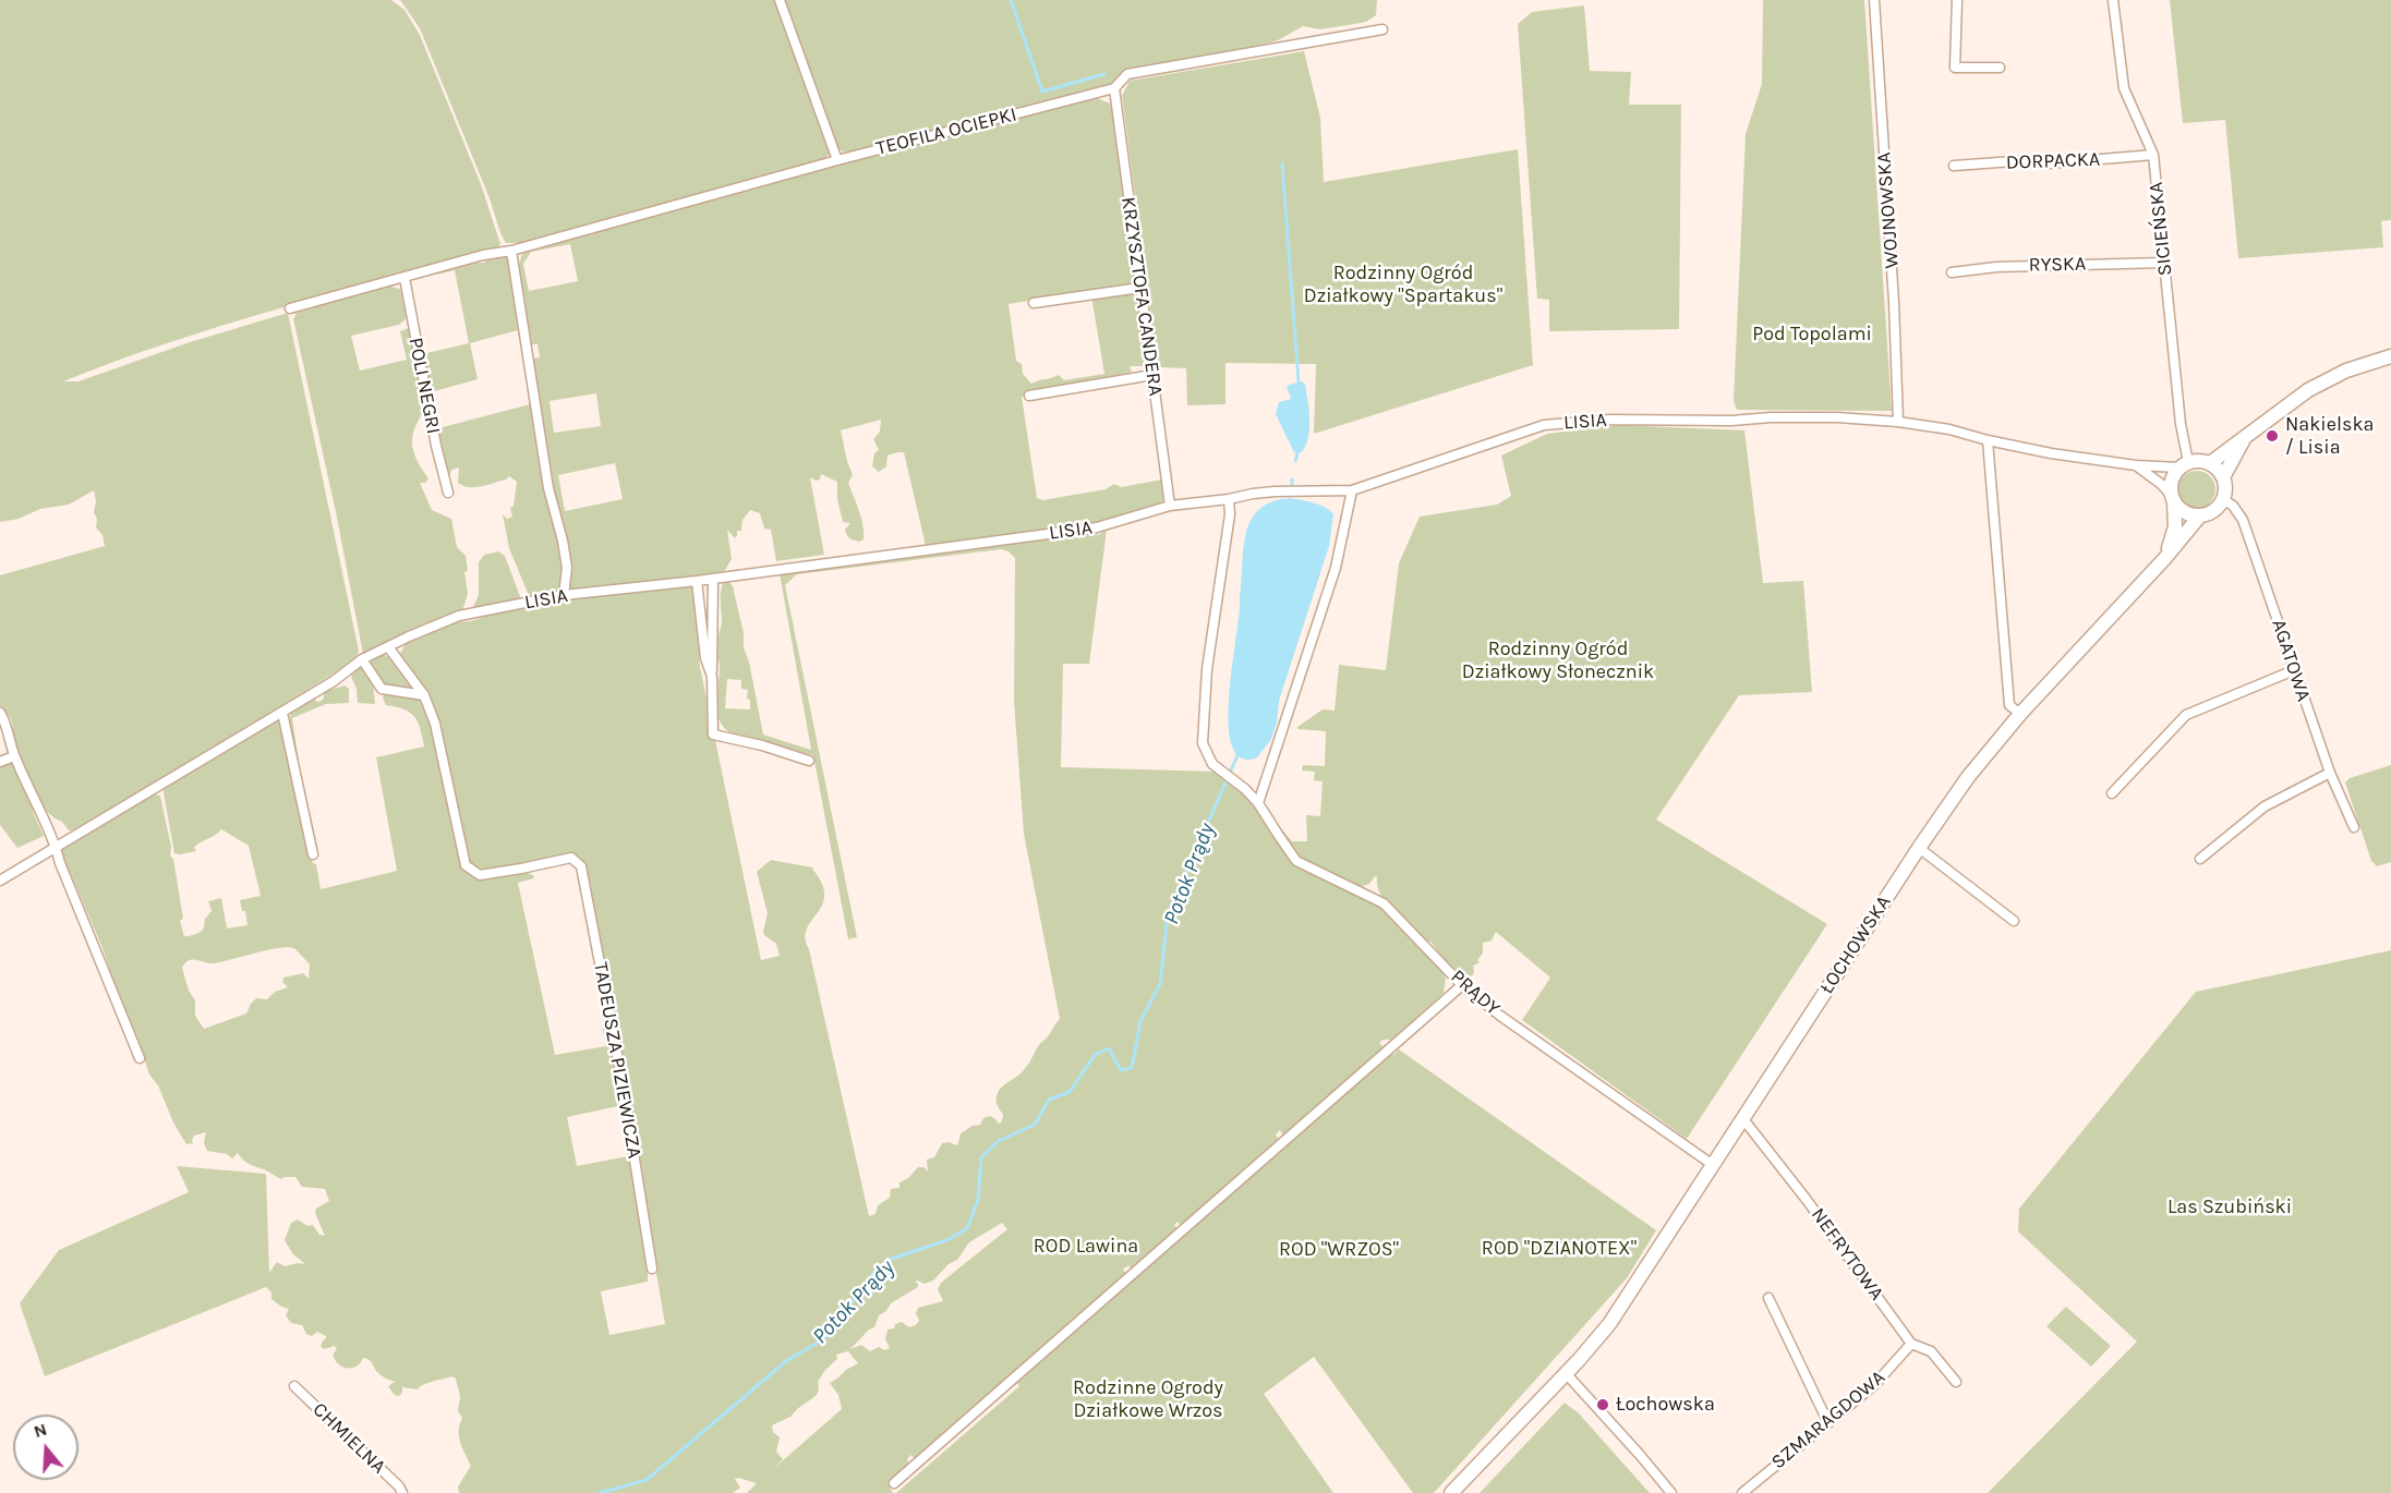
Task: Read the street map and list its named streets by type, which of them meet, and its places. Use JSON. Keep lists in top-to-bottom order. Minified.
{"streets":{"main road":["ŁOCHOWSKA"],"street":["TEOFILA OCIEPKI","DORPACKA","WOJNOWSKA","SICIEŃSKA","RYSKA","KRZYSZTOFA CANDERA","POLI NEGRI","LISIA","AGATOWA","PRĄDY","TADEUSZA PIZIEWICZA","NEFRYTOWA","SZMARAGDOWA","CHMIELNA"]},"crossings":[["TEOFILA OCIEPKI","KRZYSZTOFA CANDERA"],["TEOFILA OCIEPKI","POLI NEGRI"],["DORPACKA","SICIEŃSKA"],["WOJNOWSKA","LISIA"],["SICIEŃSKA","RYSKA"],["SICIEŃSKA","LISIA"],["SICIEŃSKA","AGATOWA"],["SICIEŃSKA","ŁOCHOWSKA"],["KRZYSZTOFA CANDERA","LISIA"],["LISIA","AGATOWA"],["LISIA","ŁOCHOWSKA"],["LISIA","PRĄDY"],["AGATOWA","ŁOCHOWSKA"],["ŁOCHOWSKA","PRĄDY"],["ŁOCHOWSKA","NEFRYTOWA"],["NEFRYTOWA","SZMARAGDOWA"]],"water":["Potok Prądy"],"parks":["Rodzinny Ogród Działkowy \"Spartakus\"","Pod Topolami","Rodzinny Ogród Działkowy Słonecznik","Las Szubiński","ROD Lawina","ROD \"DZIANOTEX\"","ROD \"WRZOS\"","Rodzinne Ogrody Działkowe Wrzos"],"places":["Nakielska / Lisia","Łochowska"],"north":"top"}
